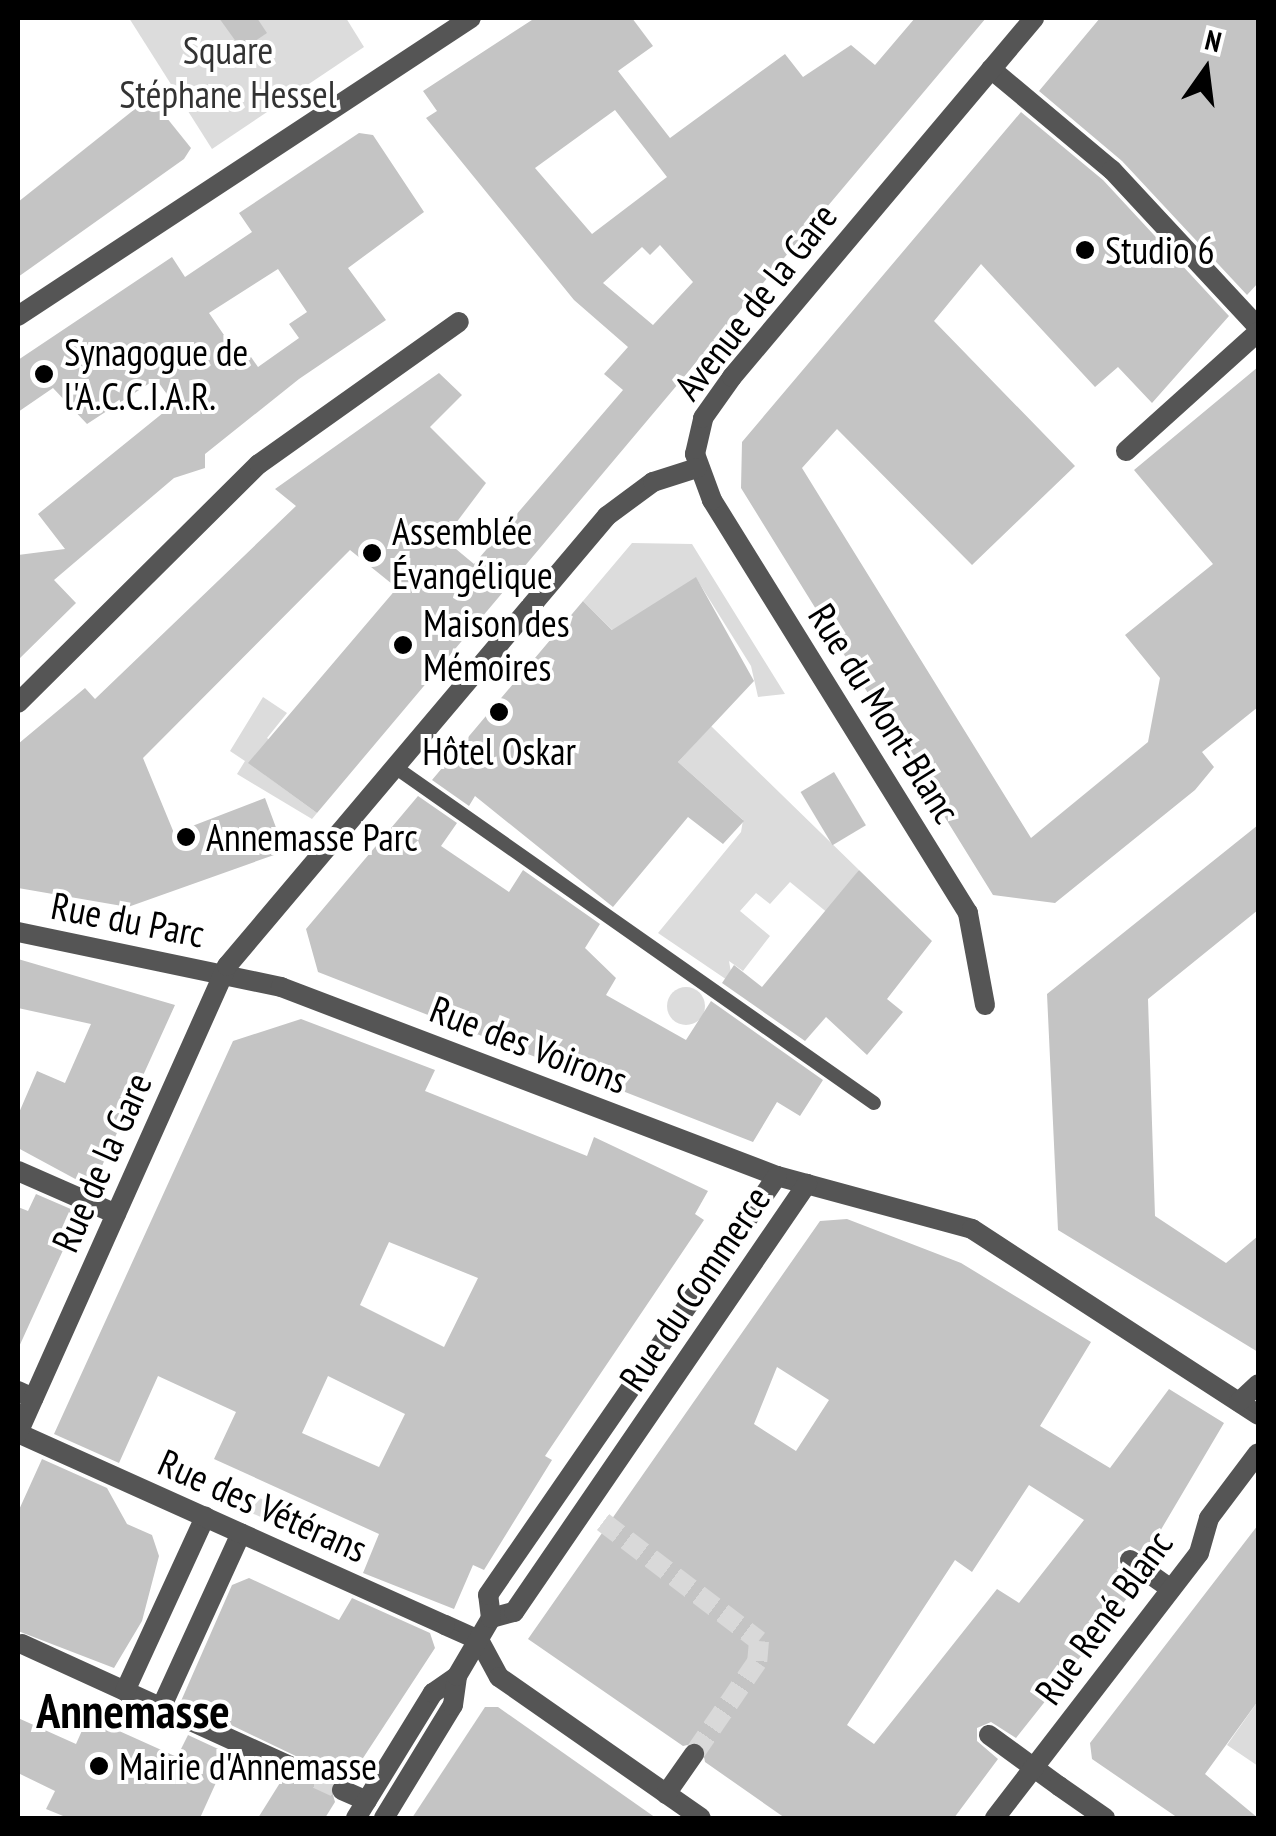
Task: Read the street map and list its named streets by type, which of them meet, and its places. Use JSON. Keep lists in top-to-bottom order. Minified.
{"streets":{"street":["Avenue de la Gare","Rue du Mont-Blanc","Rue du Parc","Rue des Voirons","Rue de la Gare","Rue du Commerce","Rue des Vétérans","Rue René Blanc"]},"crossings":[["Avenue de la Gare","Rue du Mont-Blanc"],["Rue du Parc","Rue des Voirons"],["Rue du Parc","Rue de la Gare"],["Rue des Voirons","Rue de la Gare"],["Rue des Voirons","Rue du Commerce"],["Rue de la Gare","Rue des Vétérans"],["Rue du Commerce","Rue des Vétérans"]],"districts":["Annemasse"],"parks":["Square Stéphane Hessel"],"places":["Studio 6","Synagogue de l'A.C.C.I.A.R.","Assemblée Évangélique","Maison des Mémoires","Hôtel Oskar","Annemasse Parc","Mairie d'Annemasse"],"north":"top"}
